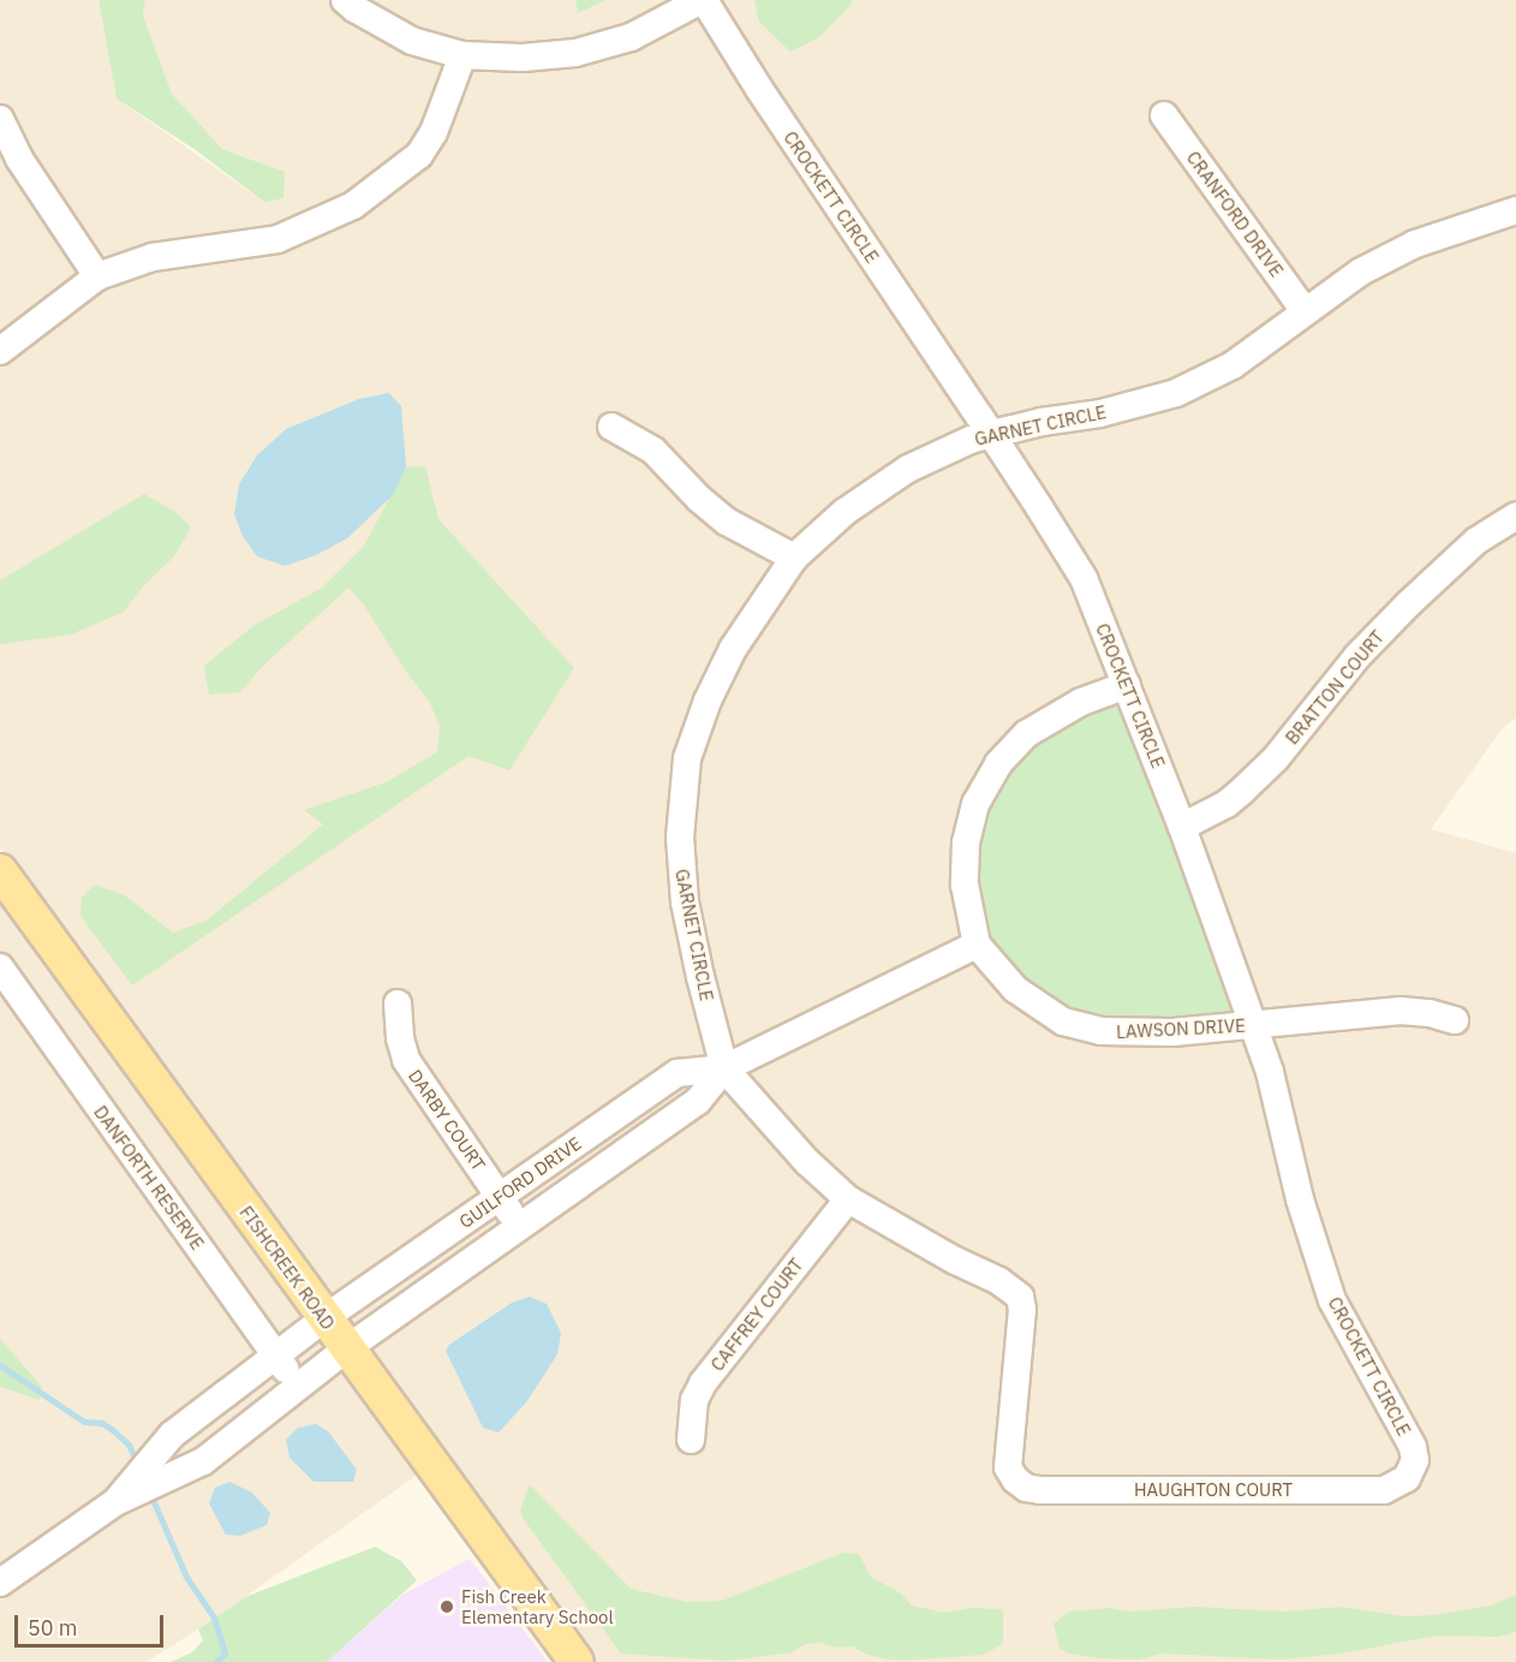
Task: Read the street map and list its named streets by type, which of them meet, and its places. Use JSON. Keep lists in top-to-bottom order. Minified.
{"streets":{"main road":["FISHCREEK ROAD"],"street":["CROCKETT CIRCLE","CRANFORD DRIVE","GARNET CIRCLE","BRATTON COURT","LAWSON DRIVE","DARBY COURT","DANFORTH RESERVE","GUILFORD DRIVE","CAFFREY COURT","HAUGHTON COURT"]},"crossings":[["CROCKETT CIRCLE","GARNET CIRCLE"],["CROCKETT CIRCLE","BRATTON COURT"],["CROCKETT CIRCLE","LAWSON DRIVE"],["CROCKETT CIRCLE","HAUGHTON COURT"],["CRANFORD DRIVE","GARNET CIRCLE"],["GARNET CIRCLE","GUILFORD DRIVE"],["GARNET CIRCLE","CAFFREY COURT"],["GARNET CIRCLE","HAUGHTON COURT"],["LAWSON DRIVE","GUILFORD DRIVE"],["DARBY COURT","GUILFORD DRIVE"],["DANFORTH RESERVE","GUILFORD DRIVE"],["GUILFORD DRIVE","FISHCREEK ROAD"]],"places":["Fish Creek Elementary School"],"scale_bar":"50 m"}
